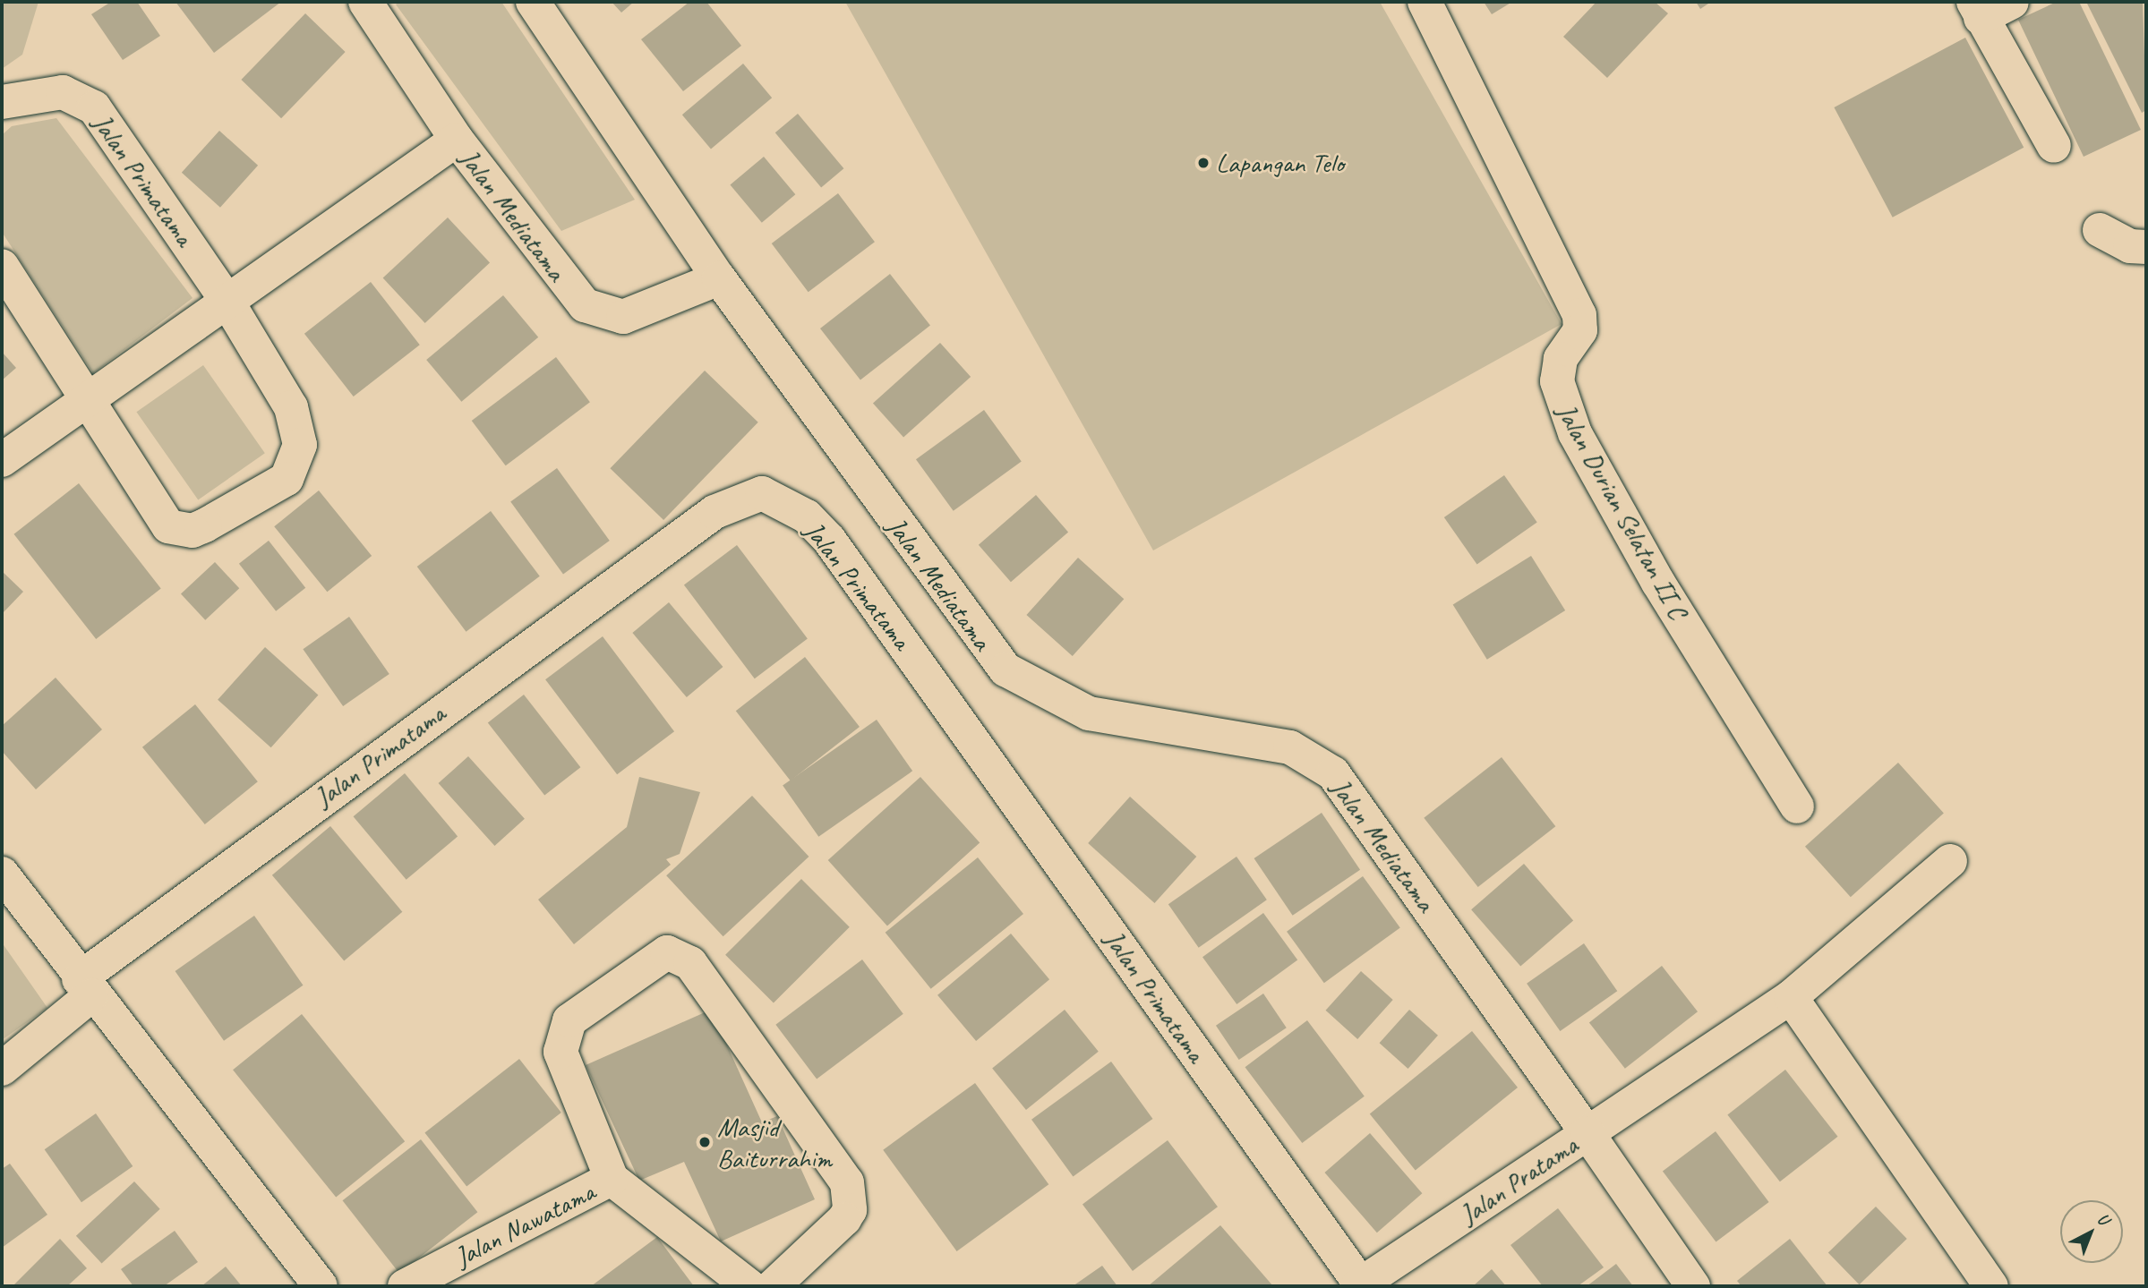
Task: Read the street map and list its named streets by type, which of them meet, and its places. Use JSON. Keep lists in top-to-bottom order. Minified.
{"streets":{"street":["Jalan Primatama","Jalan Mediatama","Jalan Durian Selatan II C","Jalan Pratama","Jalan Nawatama"]},"crossings":[["Jalan Primatama","Jalan Pratama"],["Jalan Mediatama","Jalan Pratama"]],"places":["Lapangan Telo","Masjid Baiturrahim"],"north":"top right"}
